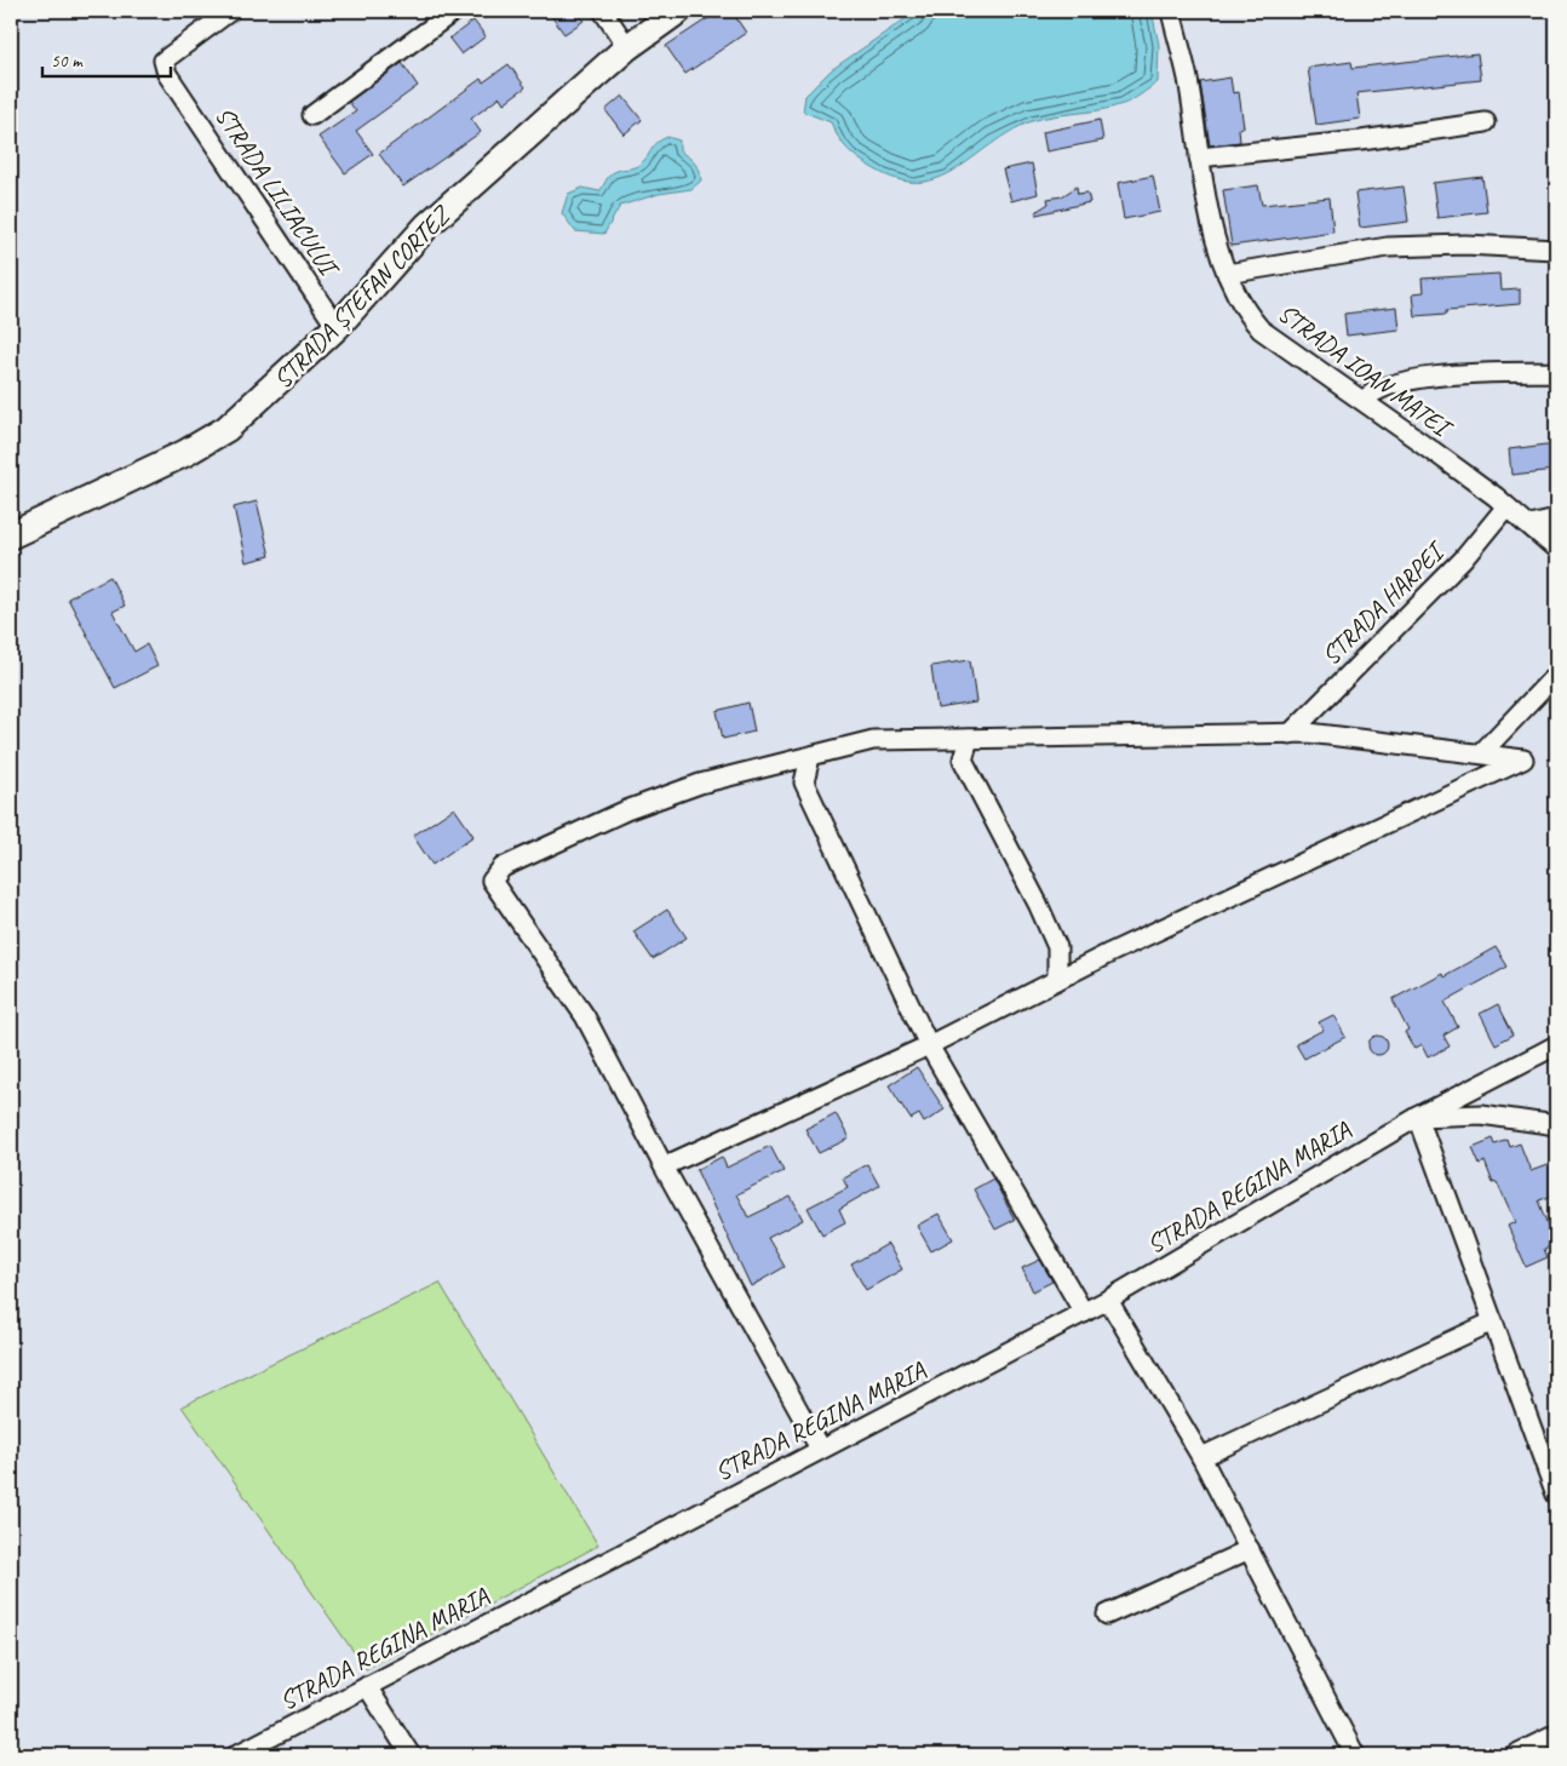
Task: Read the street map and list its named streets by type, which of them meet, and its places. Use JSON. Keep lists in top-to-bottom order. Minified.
{"streets":{"street":["STRADA LILIACULUI","STRADA ȘTEFAN CORTEZ","STRADA IOAN MATEI","STRADA HARPEI","STRADA REGINA MARIA"]},"crossings":[["STRADA LILIACULUI","STRADA ȘTEFAN CORTEZ"],["STRADA IOAN MATEI","STRADA HARPEI"]],"scale_bar":"50 m"}
